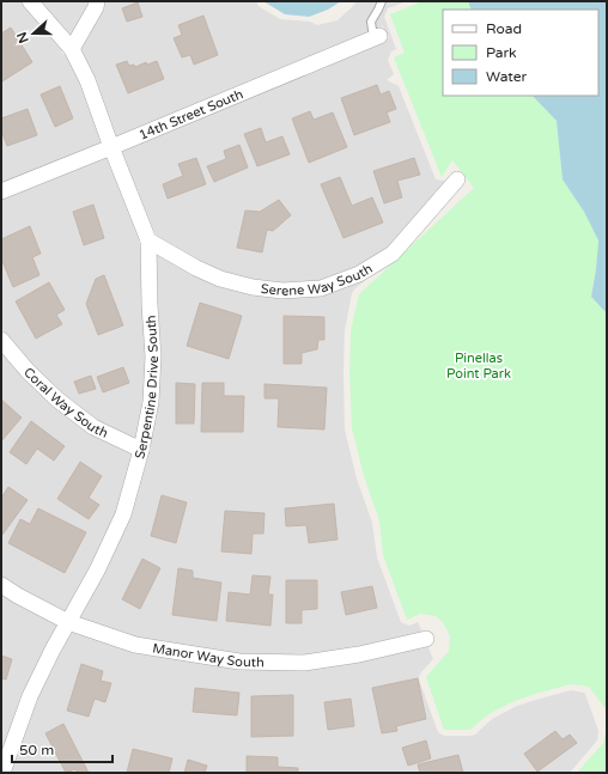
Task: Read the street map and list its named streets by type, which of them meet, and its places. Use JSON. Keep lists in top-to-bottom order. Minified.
{"streets":{"street":["14th Street South","Serene Way South","Serpentine Drive South","Coral Way South","Manor Way South"]},"crossings":[["14th Street South","Serpentine Drive South"],["Serene Way South","Serpentine Drive South"],["Serpentine Drive South","Coral Way South"],["Serpentine Drive South","Manor Way South"]],"parks":["Pinellas Point Park"],"legend":["Road","Park","Water"],"scale_bar":"50 m","north":"left"}
